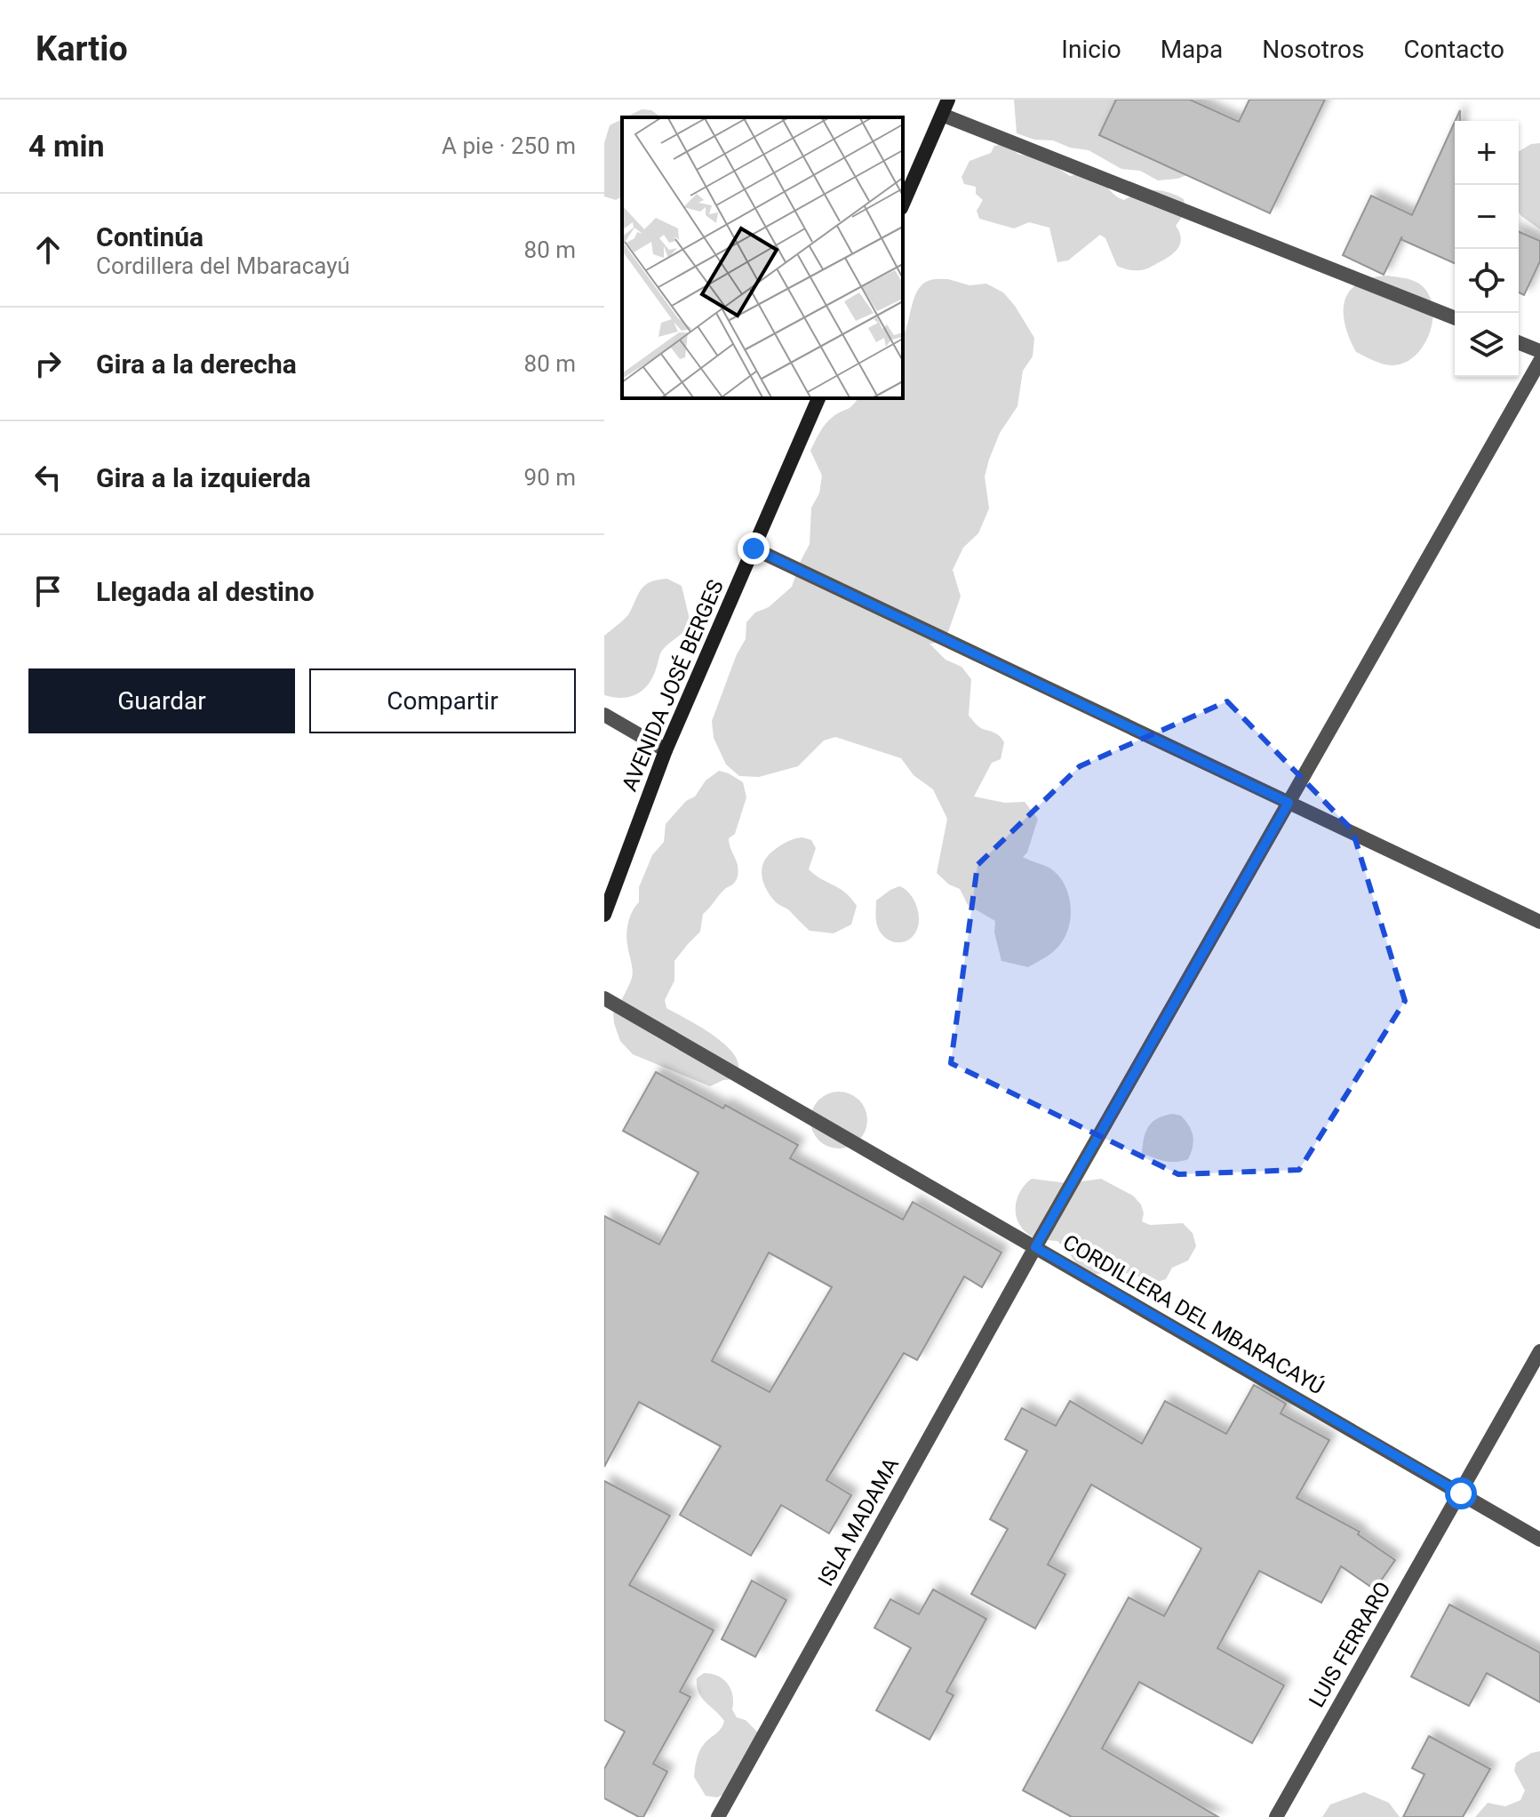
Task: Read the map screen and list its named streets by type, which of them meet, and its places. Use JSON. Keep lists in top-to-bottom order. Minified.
{"streets":{"main road":["AVENIDA JOSÉ BERGES"],"street":["CORDILLERA DEL MBARACAYÚ","ISLA MADAMA","LUIS FERRARO"]},"crossings":[["CORDILLERA DEL MBARACAYÚ","ISLA MADAMA"],["CORDILLERA DEL MBARACAYÚ","LUIS FERRARO"]],"page":{"header":"Kartio","nav":["Inicio","Mapa","Nosotros","Contacto"],"heading":["4 min","A pie · 250 m"],"map_buttons":["+","−"],"list":[["Continúa","Cordillera del Mbaracayú","80 m"],["Gira a la derecha","80 m"],["Gira a la izquierda","90 m"],"Llegada al destino"],"buttons":["Guardar","Compartir"]}}
